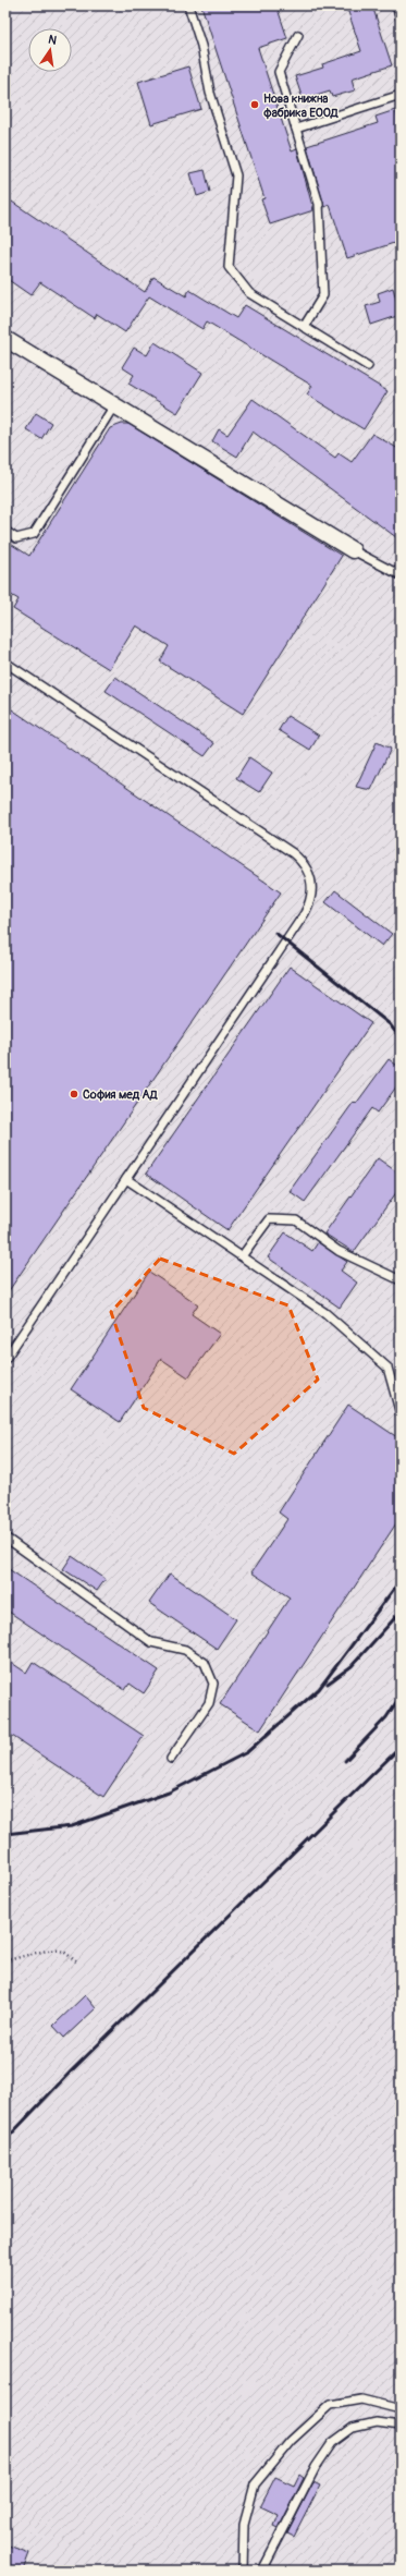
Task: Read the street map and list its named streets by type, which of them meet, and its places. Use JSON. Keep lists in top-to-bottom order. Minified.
{"places":["Нова книжна фабрика ЕООД","София мед АД"],"north":"top"}
